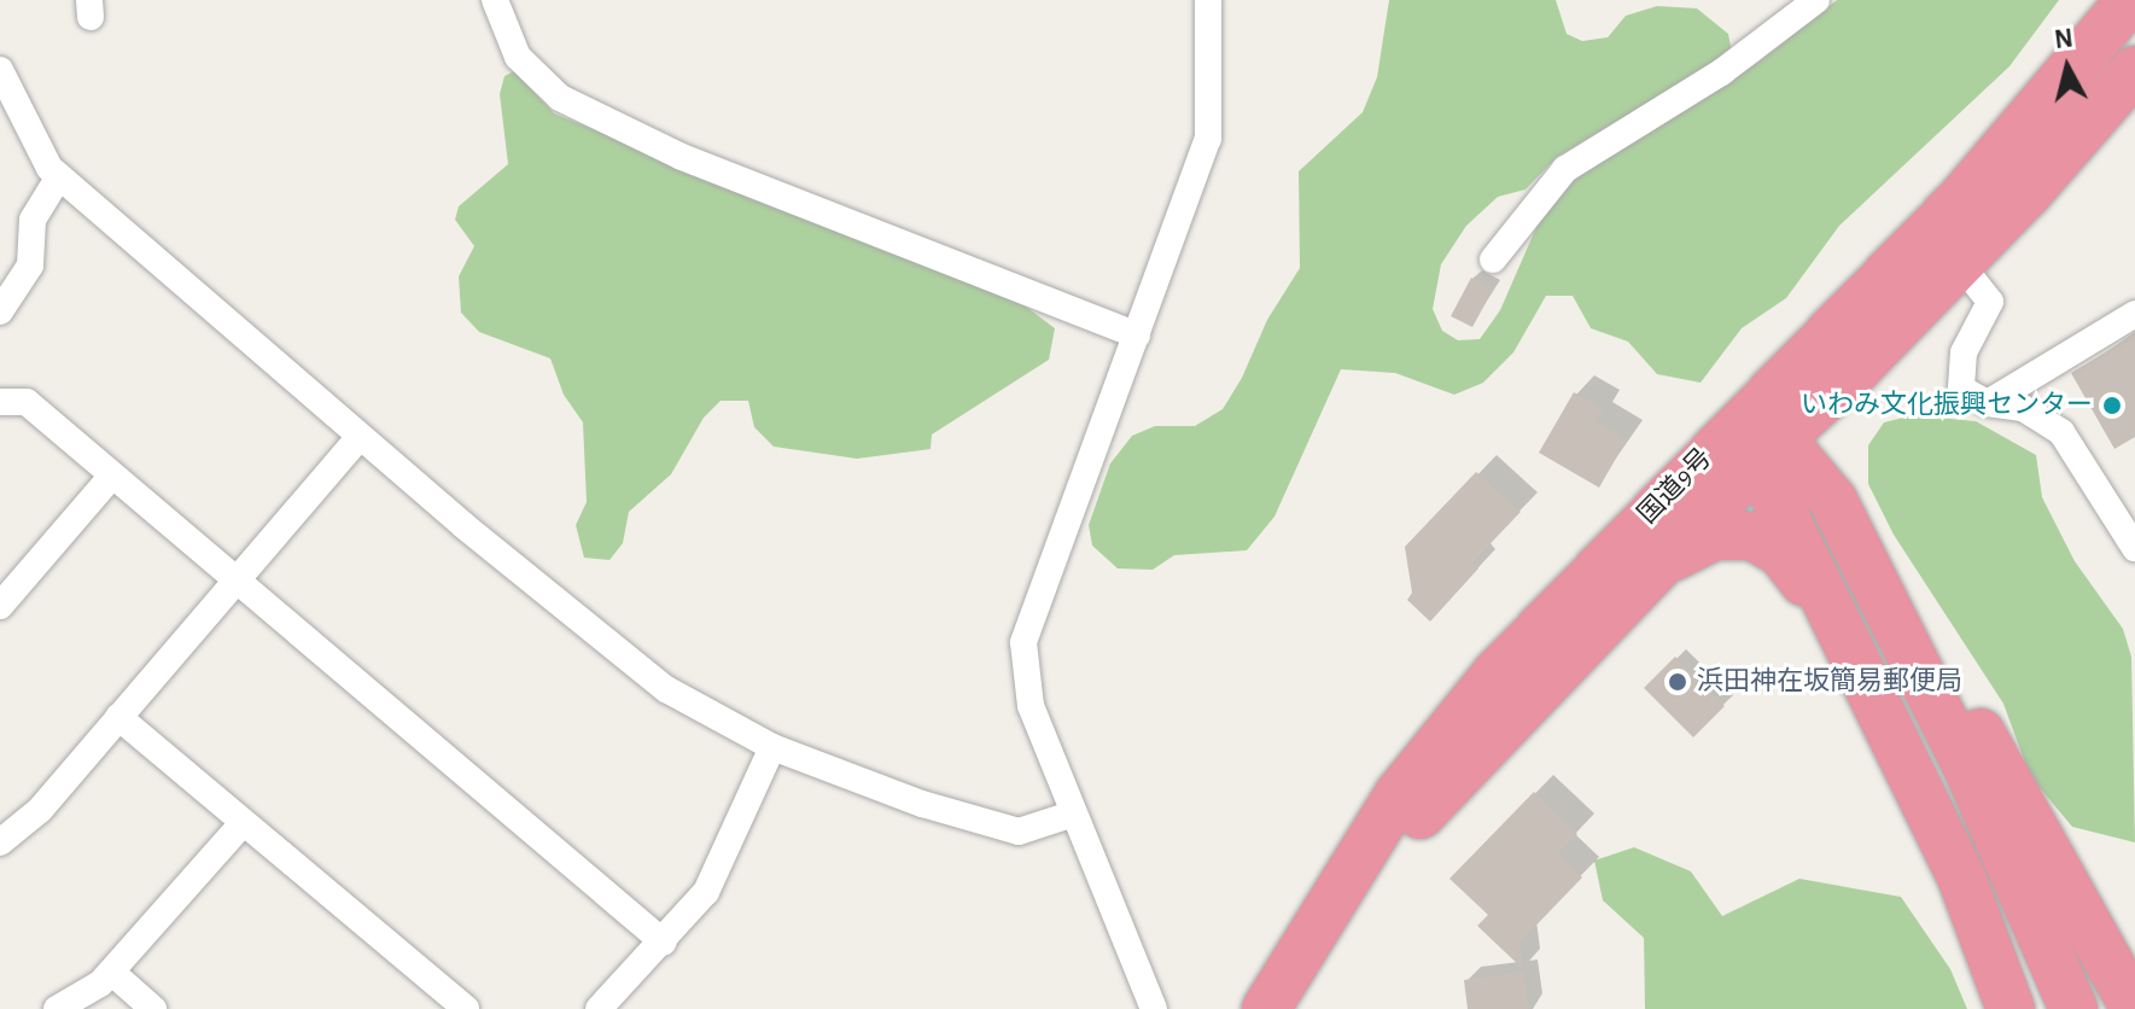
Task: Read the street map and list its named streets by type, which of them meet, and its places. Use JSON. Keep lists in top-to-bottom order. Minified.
{"streets":{"highway":["国道9号"]},"places":["いわみ文化振興センター","浜田神在坂簡易郵便局"],"north":"top"}
